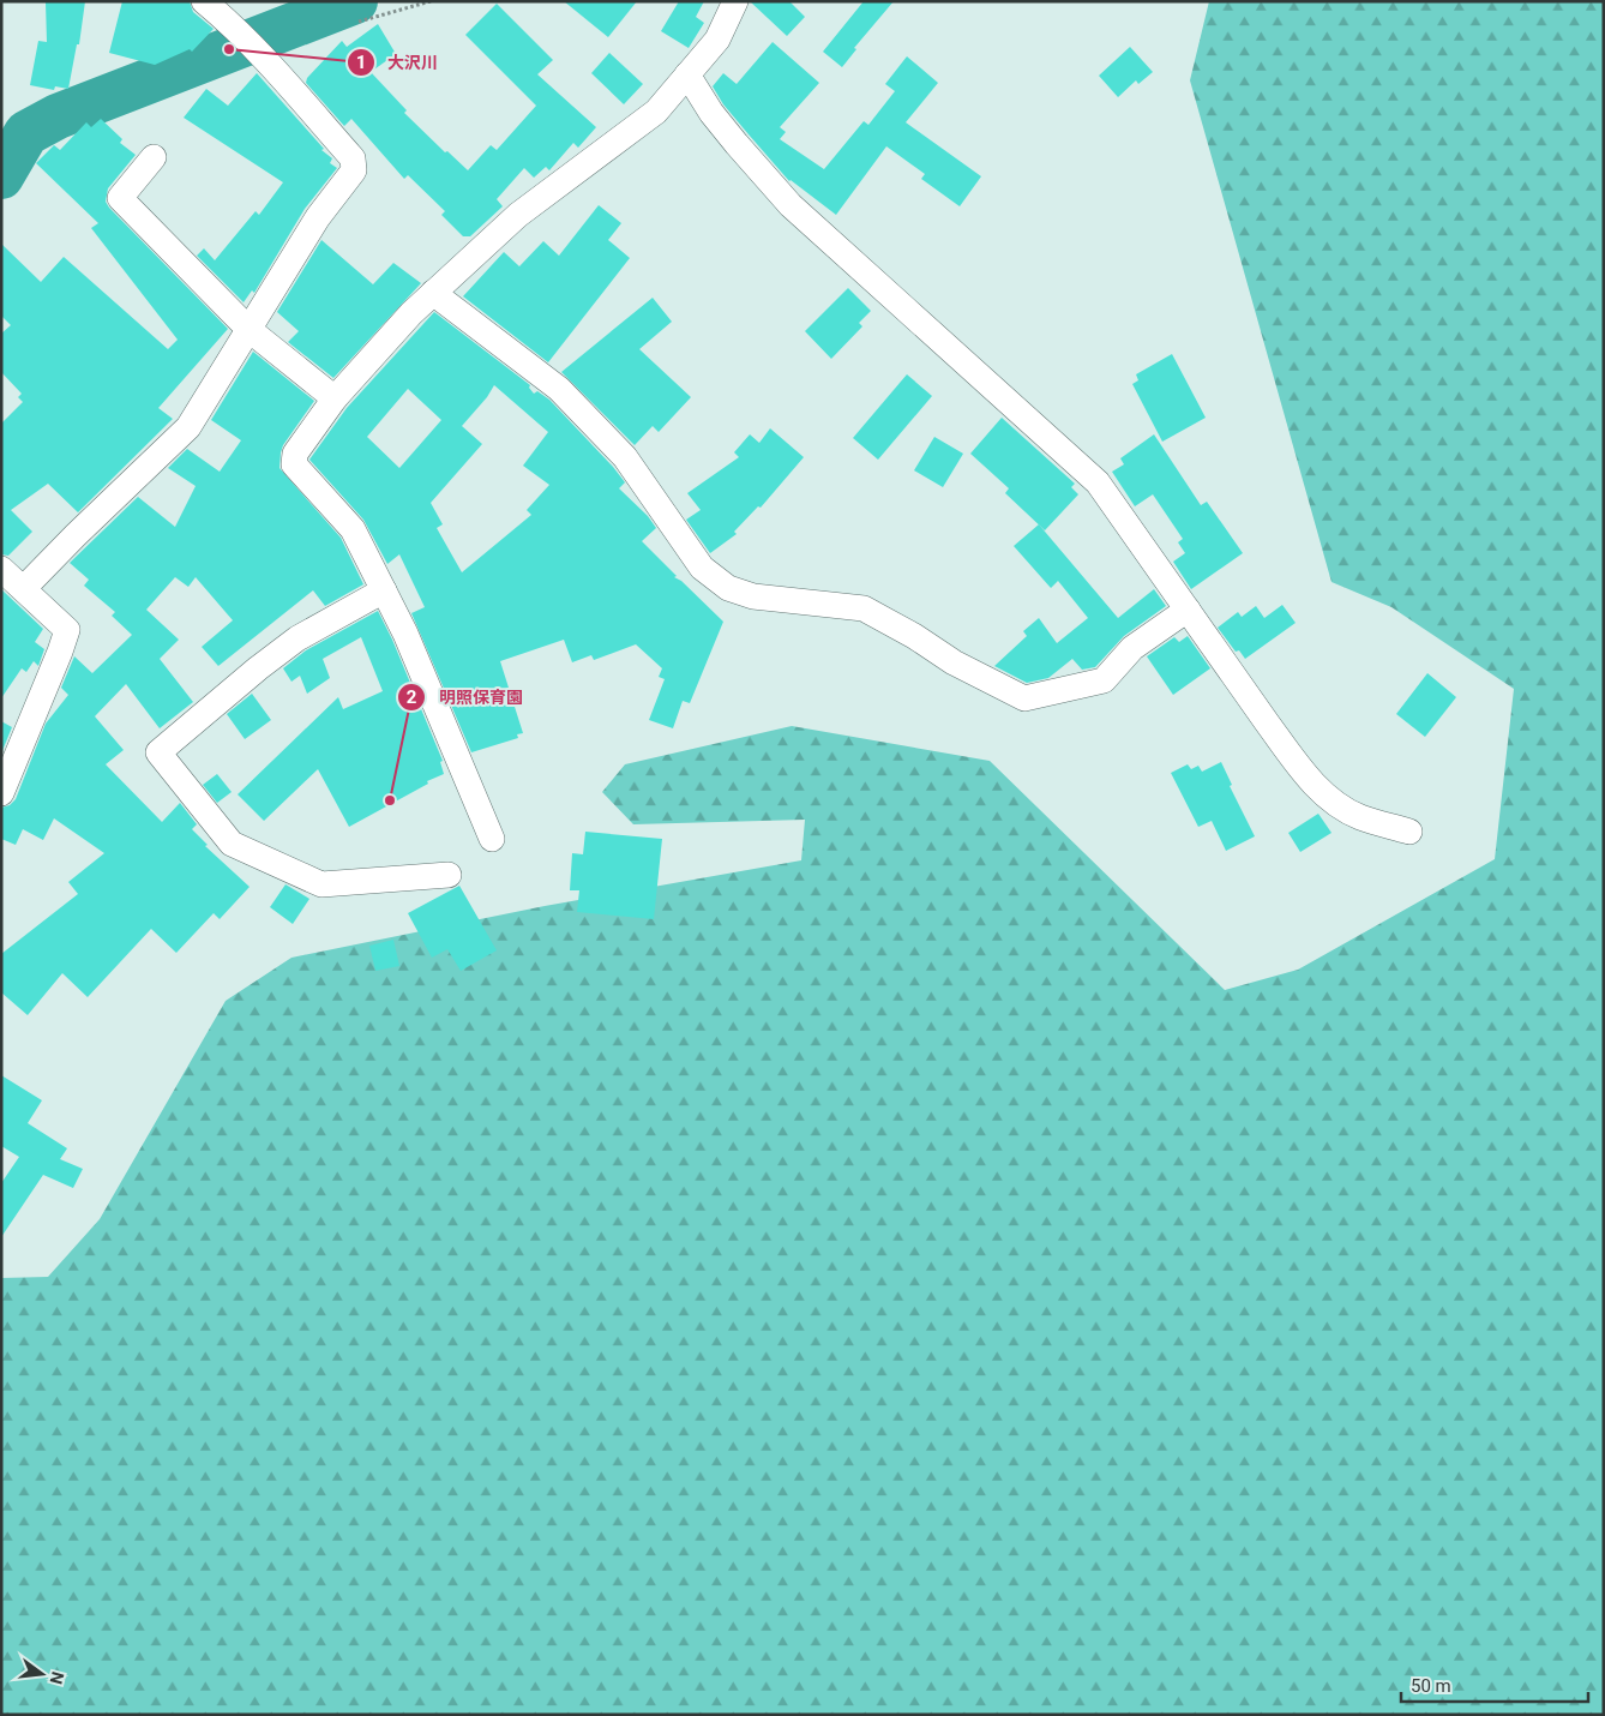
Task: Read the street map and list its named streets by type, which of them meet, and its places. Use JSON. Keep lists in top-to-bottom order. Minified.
{"places":["大沢川","明照保育園"],"scale_bar":"50 m","north":"right"}
